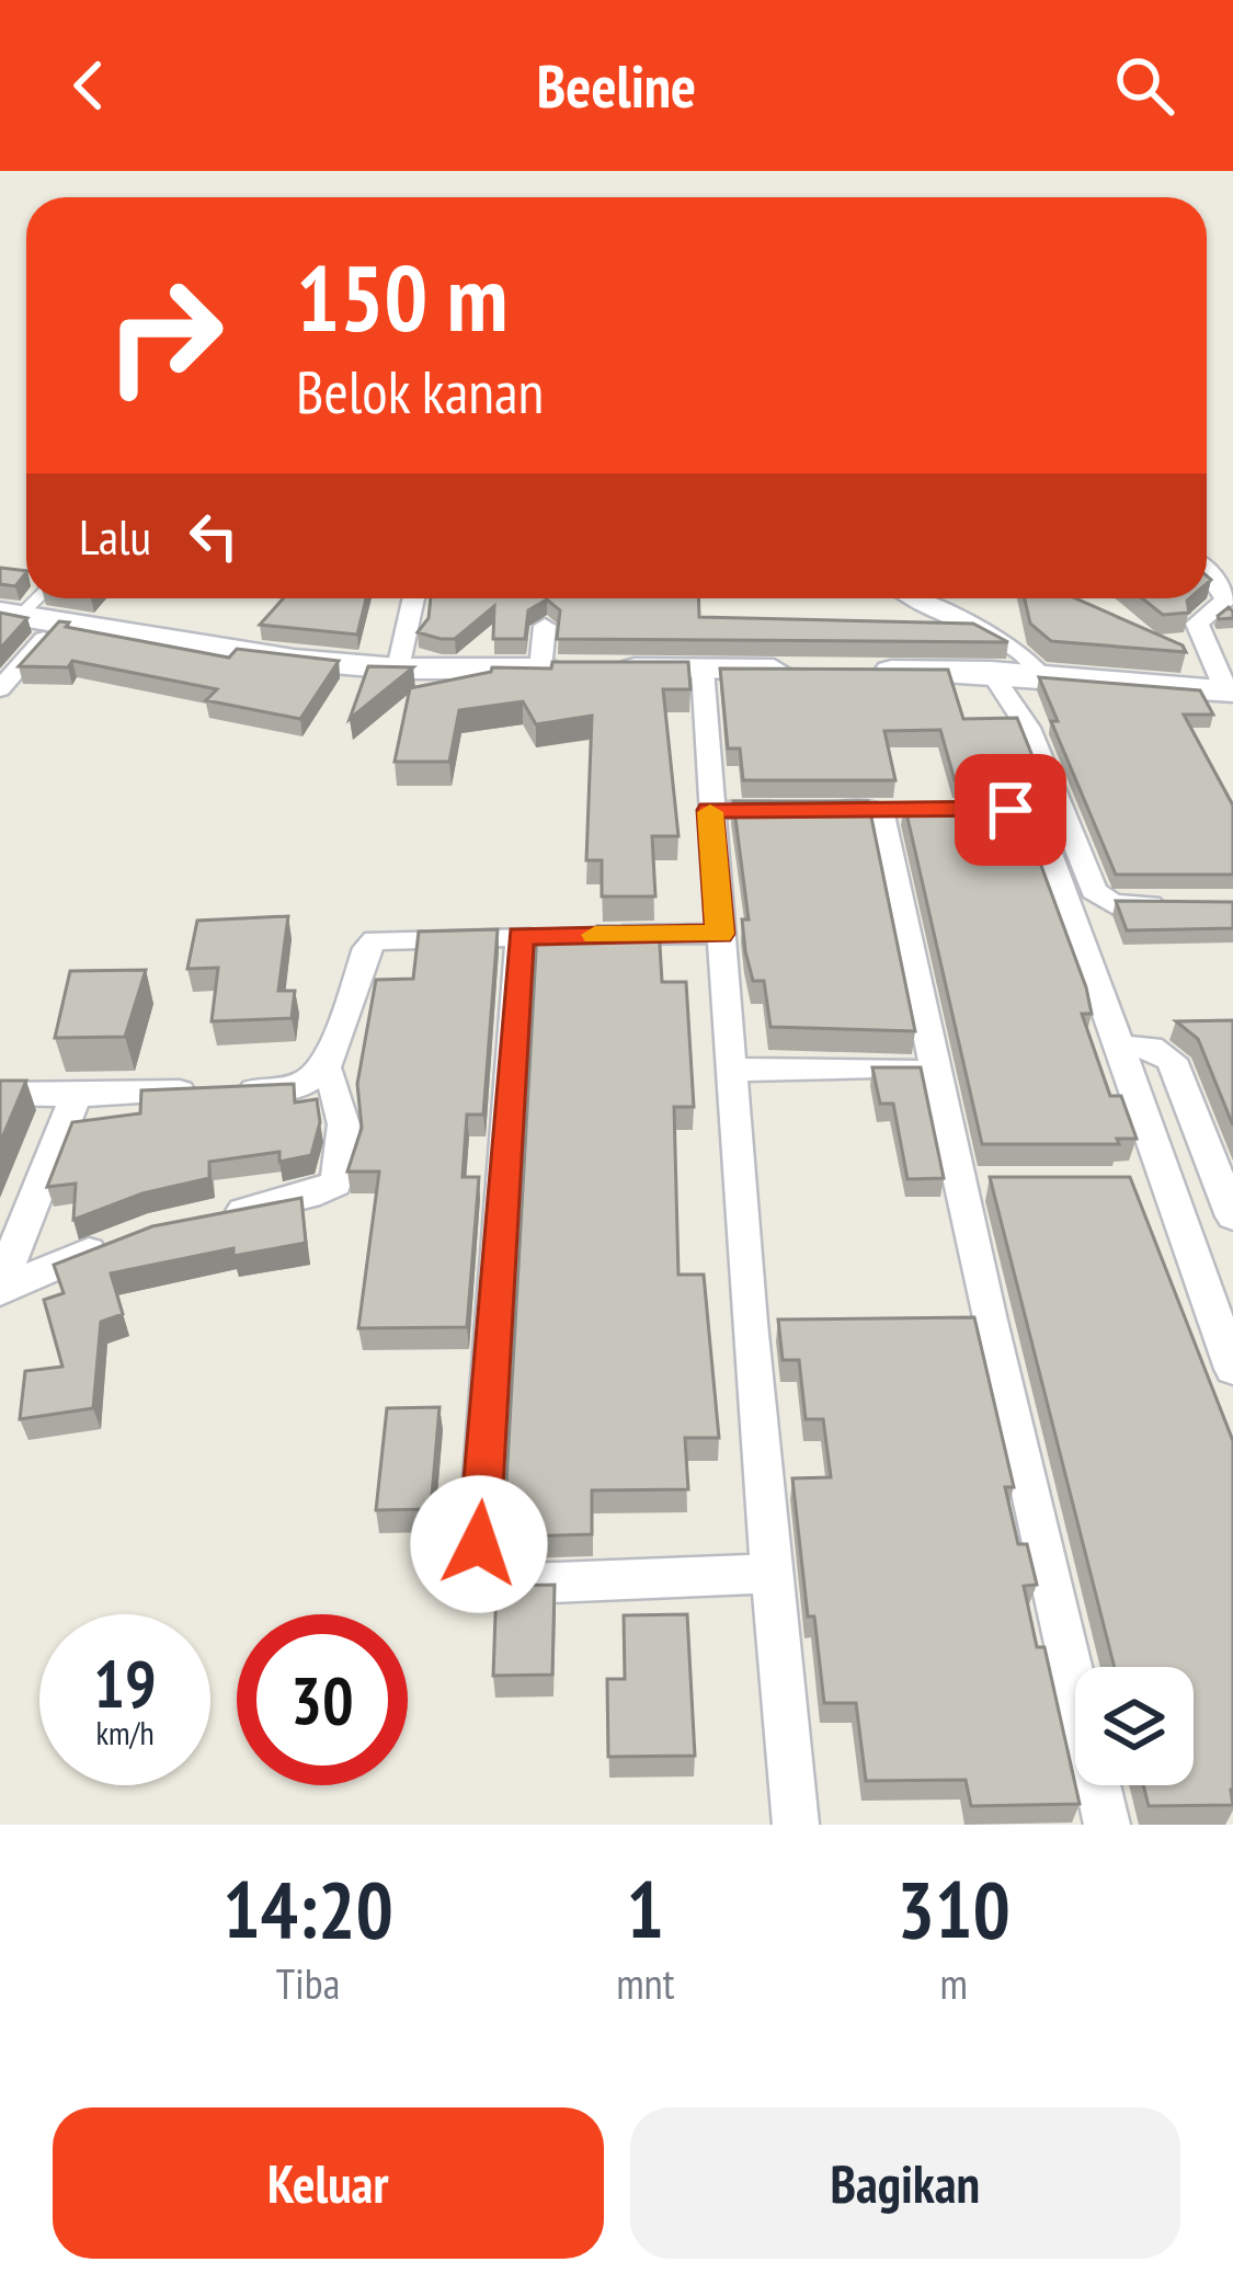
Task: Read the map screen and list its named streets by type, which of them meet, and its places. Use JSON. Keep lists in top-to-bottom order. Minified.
{"page":{"header":"Beeline","turn":["150 m","Belok kanan"],"then":"Lalu","speed":"19 km/h","limit":"30","eta":["14:20","Tiba","1","mnt","310","m"],"buttons":["Keluar","Bagikan"]}}
